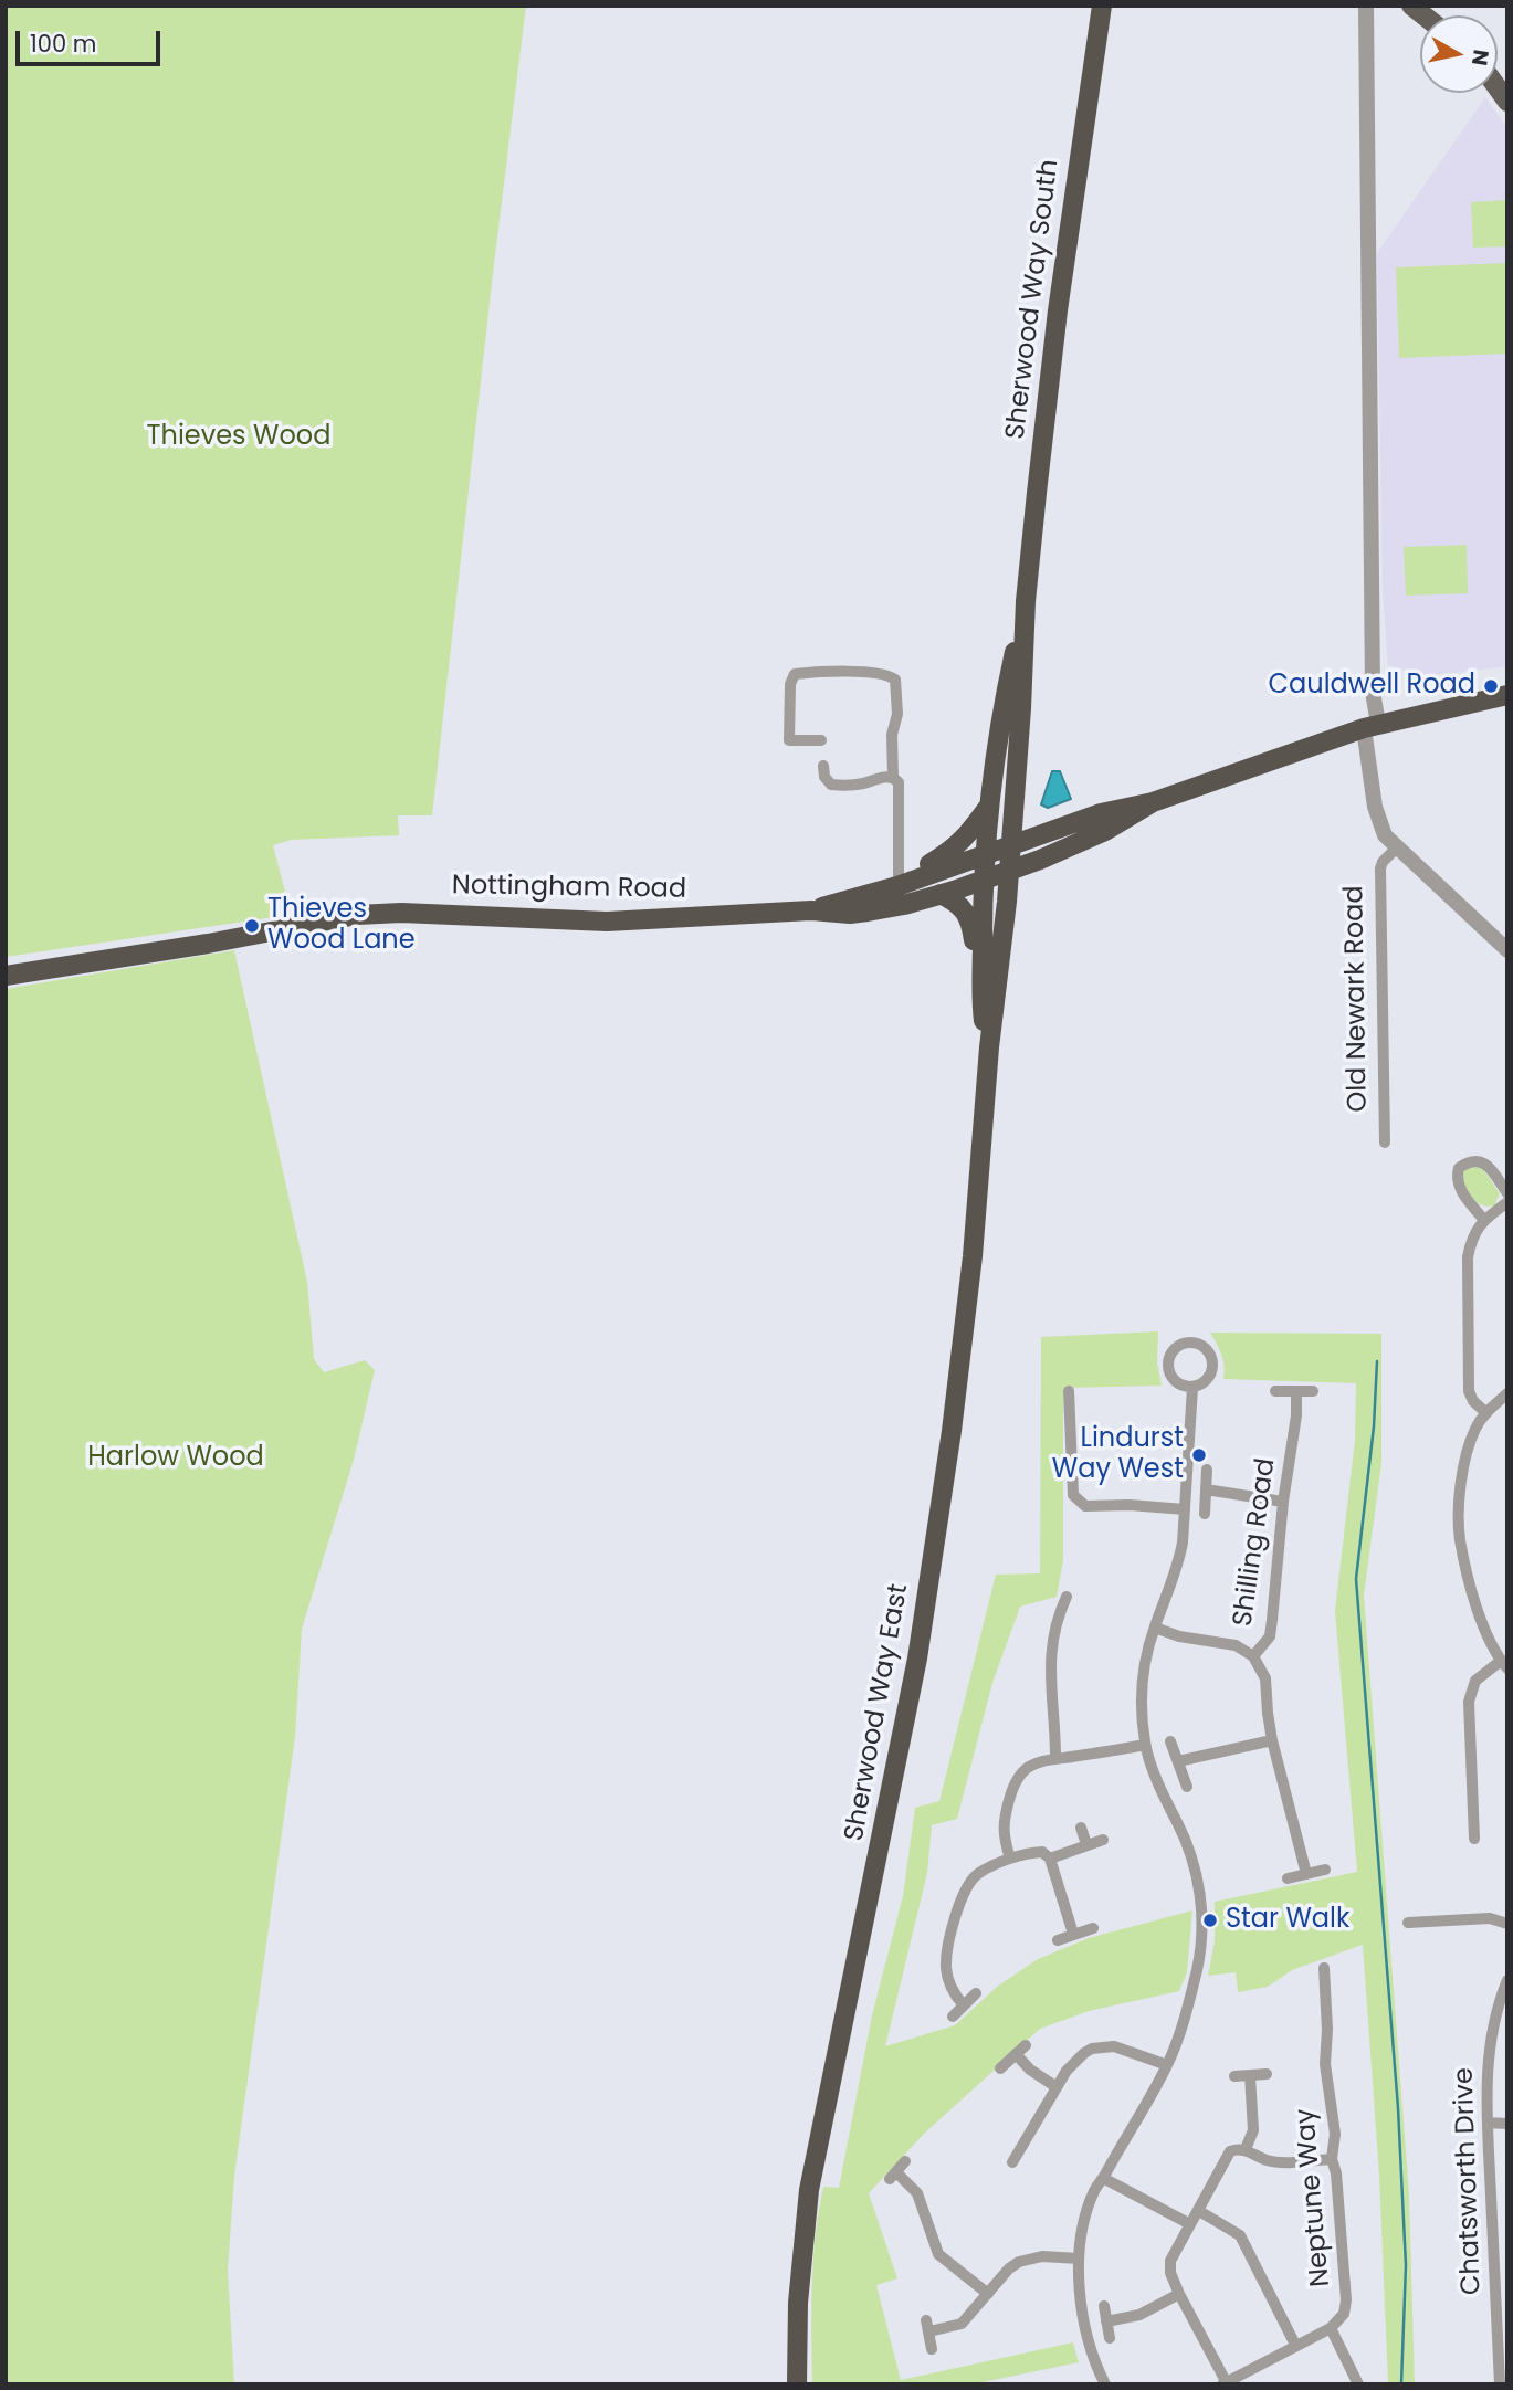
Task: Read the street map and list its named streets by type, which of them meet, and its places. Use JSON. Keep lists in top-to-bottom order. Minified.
{"streets":{"highway":["Sherwood Way South","Nottingham Road","Sherwood Way East"],"street":["Old Newark Road","Shilling Road","Chatsworth Drive","Neptune Way"]},"crossings":[["Sherwood Way South","Nottingham Road"],["Sherwood Way South","Sherwood Way East"],["Nottingham Road","Sherwood Way East"]],"parks":["Thieves Wood","Harlow Wood"],"places":["Cauldwell Road","Thieves Wood Lane","Lindurst Way West","Star Walk"],"scale_bar":"100 m","north":"right"}
